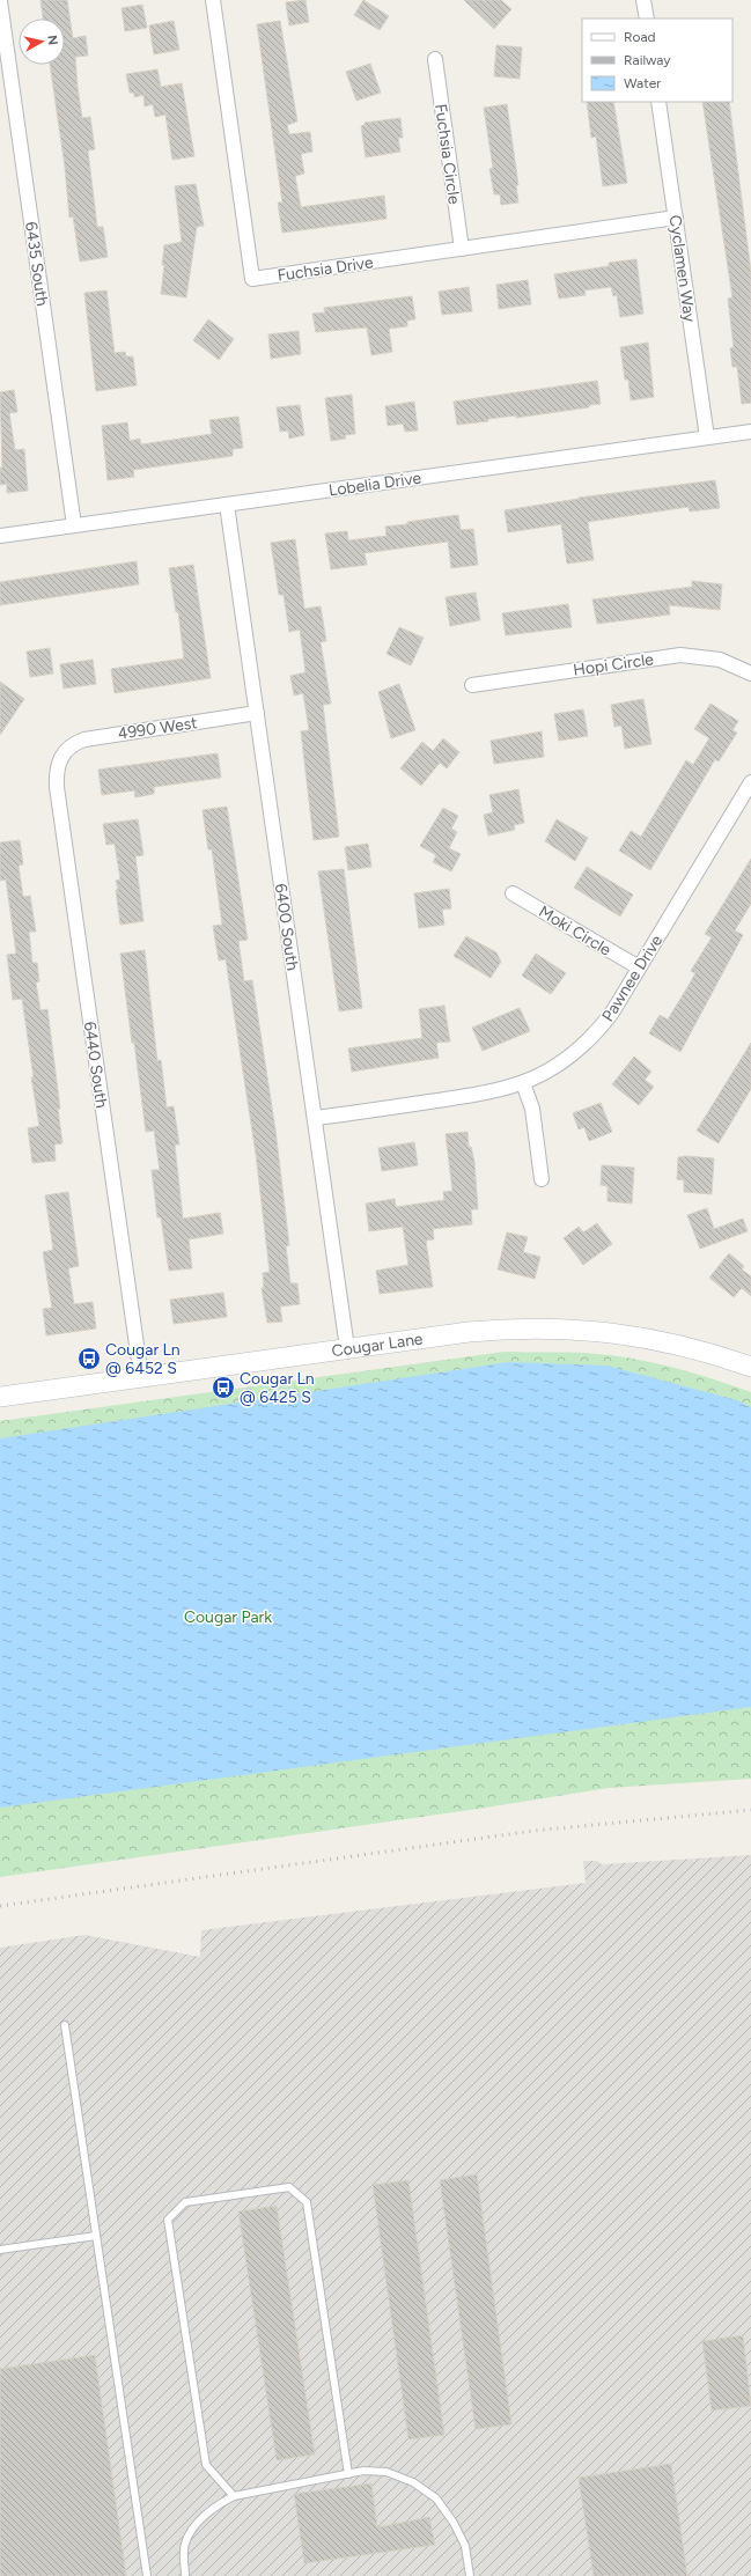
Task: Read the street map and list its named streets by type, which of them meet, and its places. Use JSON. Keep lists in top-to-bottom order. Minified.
{"streets":{"main road":["Cougar Lane"],"street":["Fuchsia Circle","6435 South","Fuchsia Drive","Cyclamen Way","Lobelia Drive","Hopi Circle","4990 West","6400 South","Moki Circle","Pawnee Drive","6440 South"]},"crossings":[["Fuchsia Circle","Fuchsia Drive"],["6435 South","Lobelia Drive"],["Fuchsia Drive","Cyclamen Way"],["Cyclamen Way","Lobelia Drive"],["Lobelia Drive","6400 South"],["4990 West","6400 South"],["4990 West","6440 South"],["6400 South","Pawnee Drive"],["6400 South","Cougar Lane"],["Moki Circle","Pawnee Drive"],["6440 South","Cougar Lane"]],"parks":["Cougar Park"],"places":{"bus stop":["Cougar Ln @ 6452 S","Cougar Ln @ 6425 S"]},"legend":["Road","Railway","Water"],"north":"right"}
